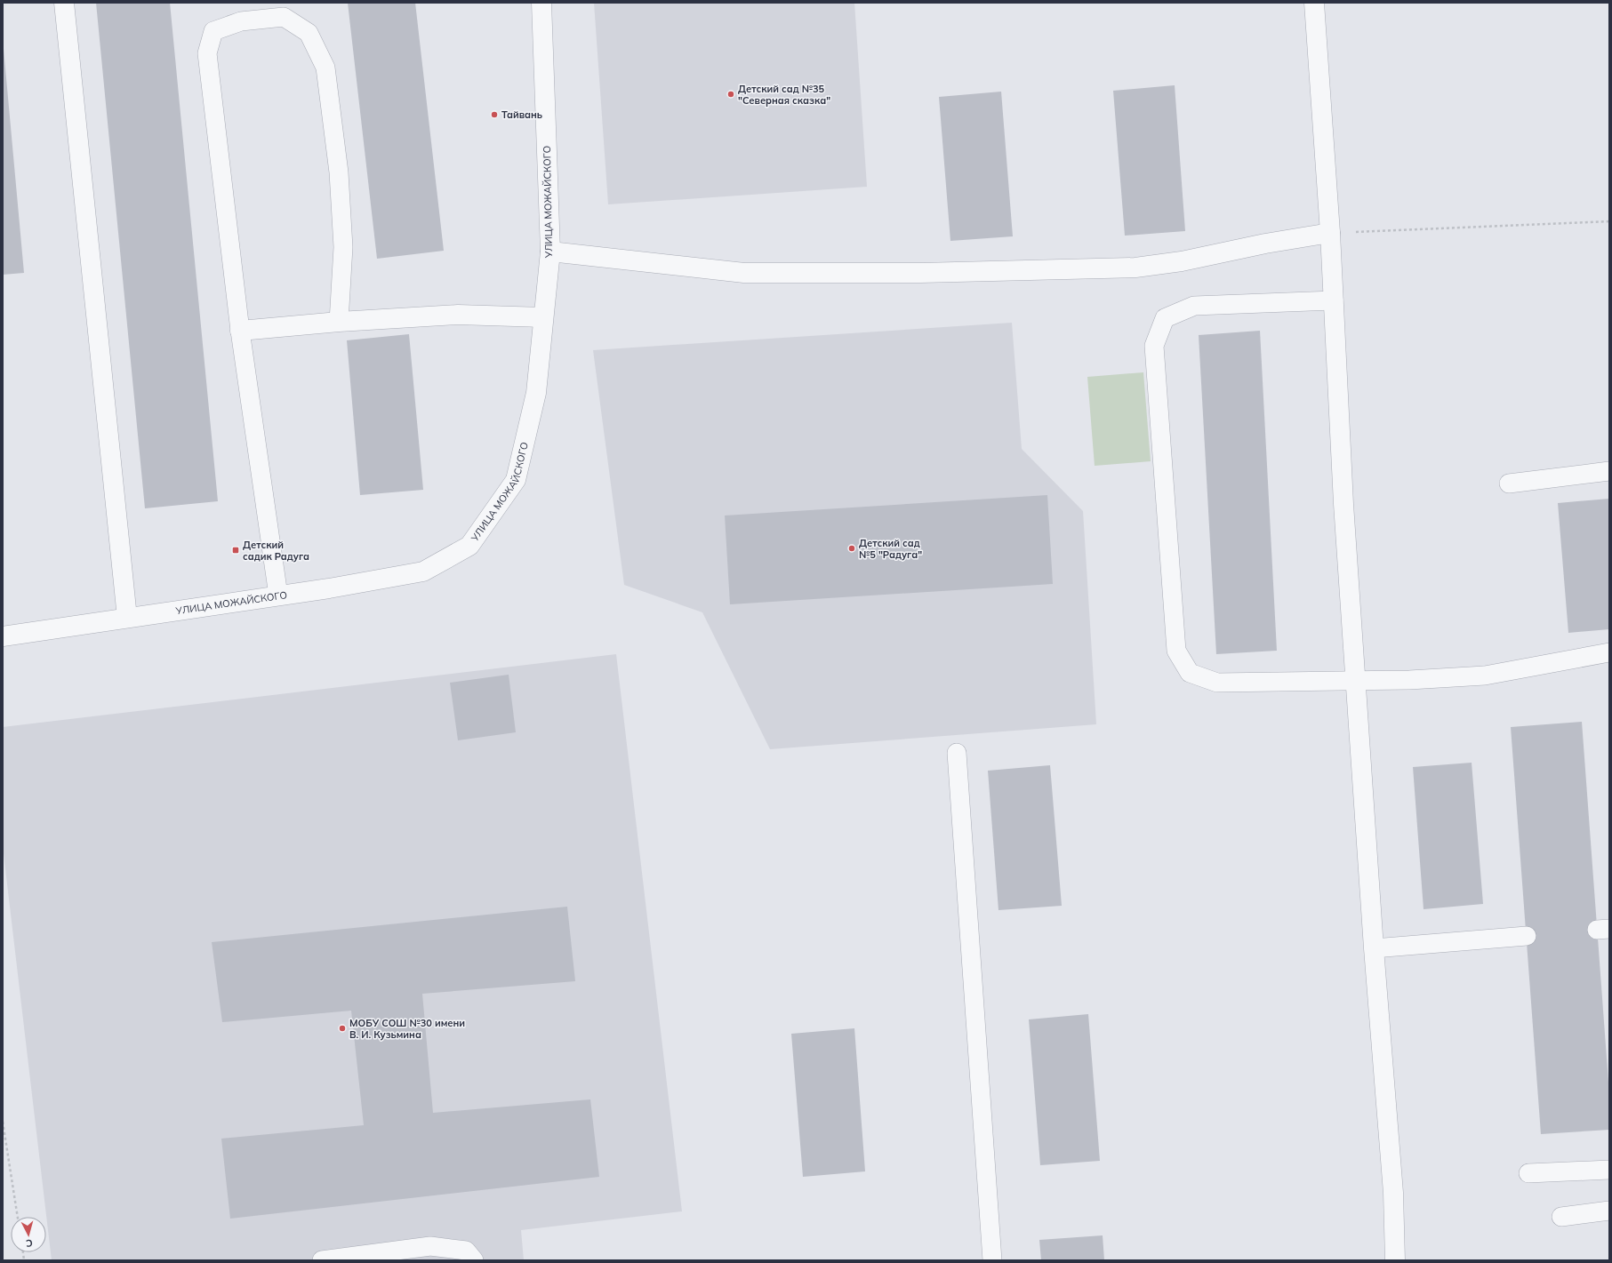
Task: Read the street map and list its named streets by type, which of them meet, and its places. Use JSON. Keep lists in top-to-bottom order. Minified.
{"streets":{"street":["УЛИЦА МОЖАЙСКОГО"]},"places":{"other":["Детский сад №35 \"Северная сказка\"","Тайвань","Детский сад №5 \"Радуга\"","МОБУ СОШ №30 имени В. И. Кузьмина"],"transit":["Детский садик Радуга"]},"north":"bottom"}
